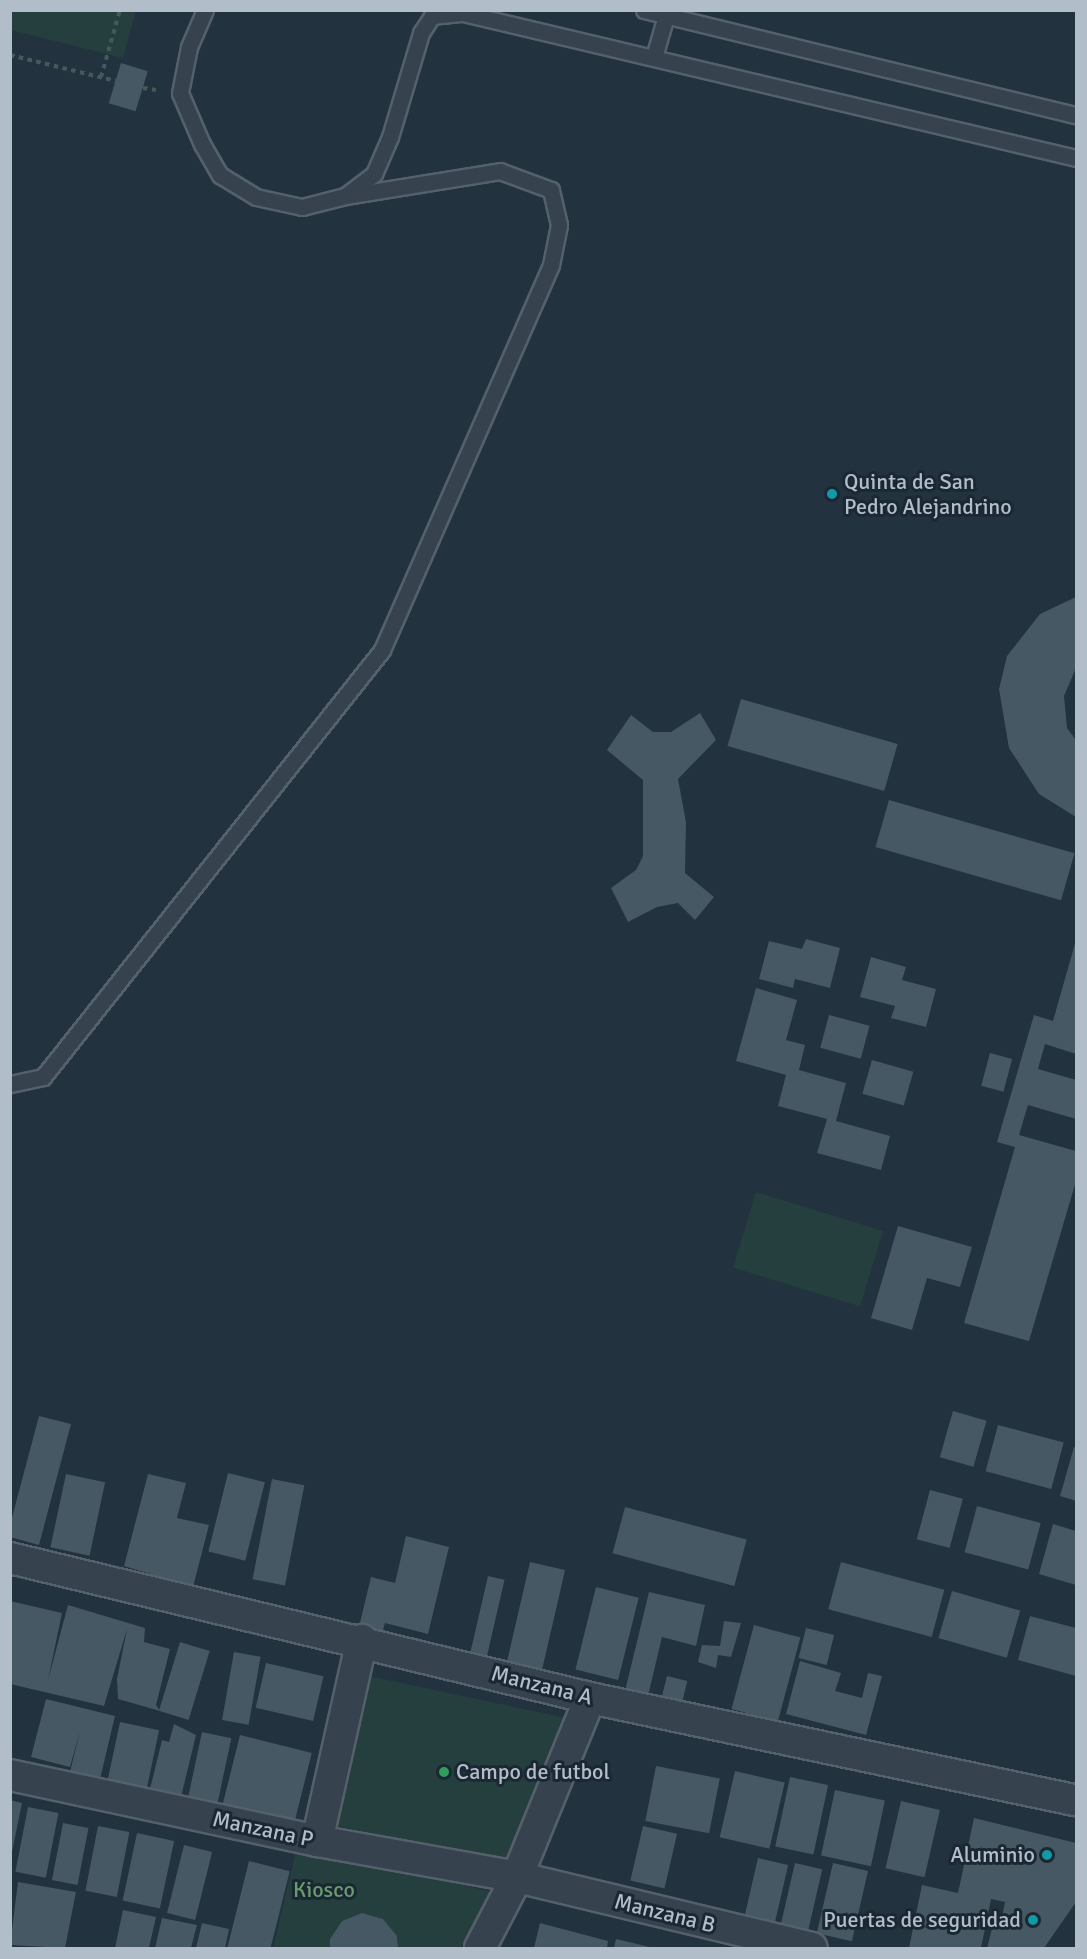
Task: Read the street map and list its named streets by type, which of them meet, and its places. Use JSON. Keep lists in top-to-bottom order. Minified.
{"streets":{"street":["Manzana A","Manzana P","Manzana B"]},"crossings":[["Manzana P","Manzana B"]],"parks":["Kiosco"],"places":["Quinta de San Pedro Alejandrino","Campo de futbol","Aluminio","Puertas de seguridad"]}
